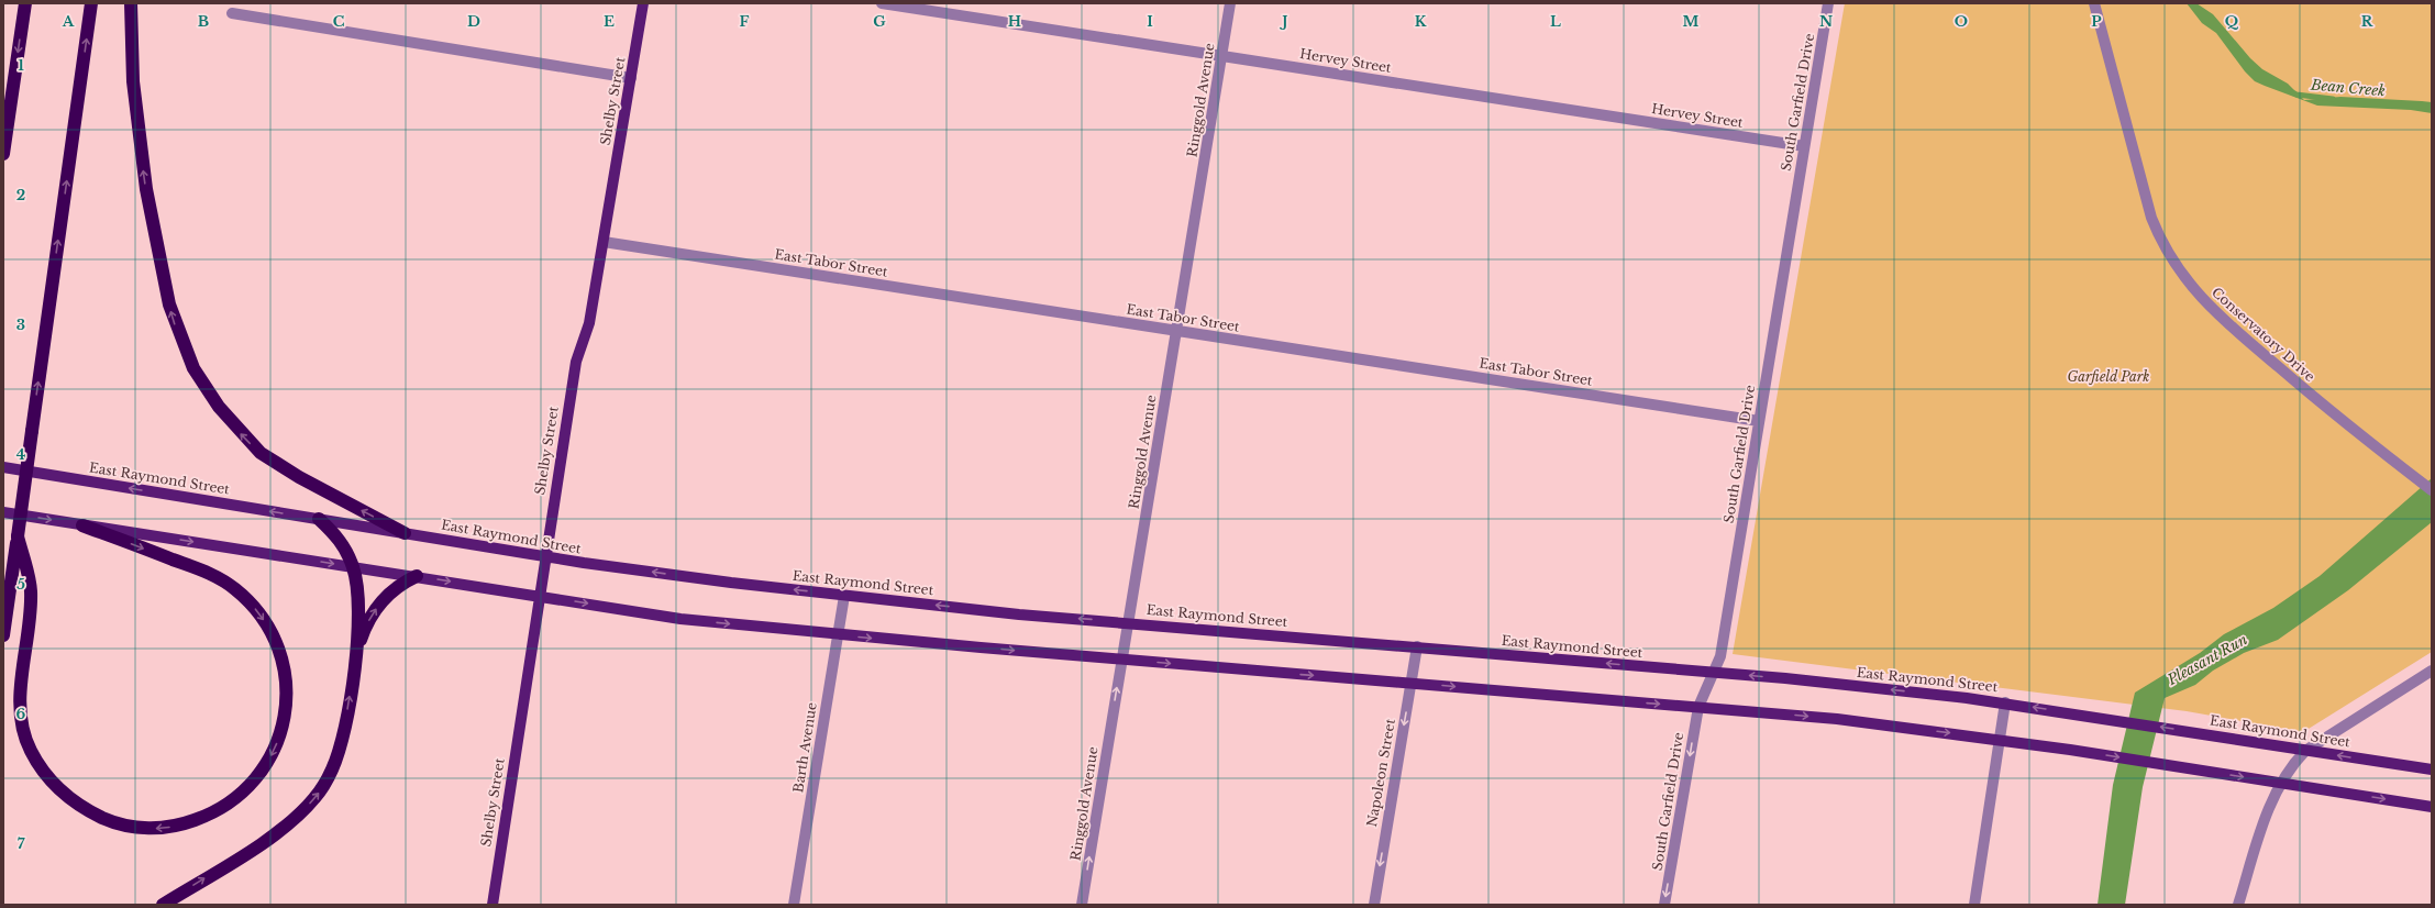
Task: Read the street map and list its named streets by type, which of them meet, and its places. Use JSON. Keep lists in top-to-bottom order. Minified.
{"streets":{"main road":["Shelby Street","East Raymond Street"],"street":["Hervey Street","Ringgold Avenue","South Garfield Drive","East Tabor Street","Conservatory Drive","Barth Avenue","Napoleon Street"]},"crossings":[["Hervey Street","Ringgold Avenue"],["Hervey Street","South Garfield Drive"],["Ringgold Avenue","East Tabor Street"],["Ringgold Avenue","East Raymond Street"],["Shelby Street","East Tabor Street"],["Shelby Street","East Raymond Street"],["South Garfield Drive","East Tabor Street"],["South Garfield Drive","East Raymond Street"],["East Raymond Street","Barth Avenue"],["East Raymond Street","Napoleon Street"]],"one_way":["Napoleon Street"],"water":["Bean Creek","Pleasant Run"],"parks":["Garfield Park"],"grid":{"columns":["A","B","C","D","E","F","G","H","I","J","K","L","M","N","O","P","Q","R"],"rows":["1","2","3","4","5","6","7"]}}
